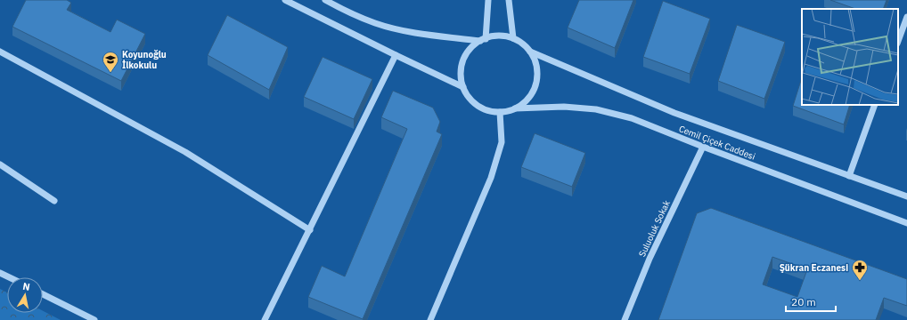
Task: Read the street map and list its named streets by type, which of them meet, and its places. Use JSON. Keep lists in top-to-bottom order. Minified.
{"streets":{"street":["Cemil Çiçek Caddesi","Suluoluk Sokak"]},"crossings":[["Cemil Çiçek Caddesi","Suluoluk Sokak"]],"places":{"school or university":["Koyunoğlu İlkokulu"],"pharmacy":["Şükran Eczanesi"]},"scale_bar":"20 m","north":"top"}
